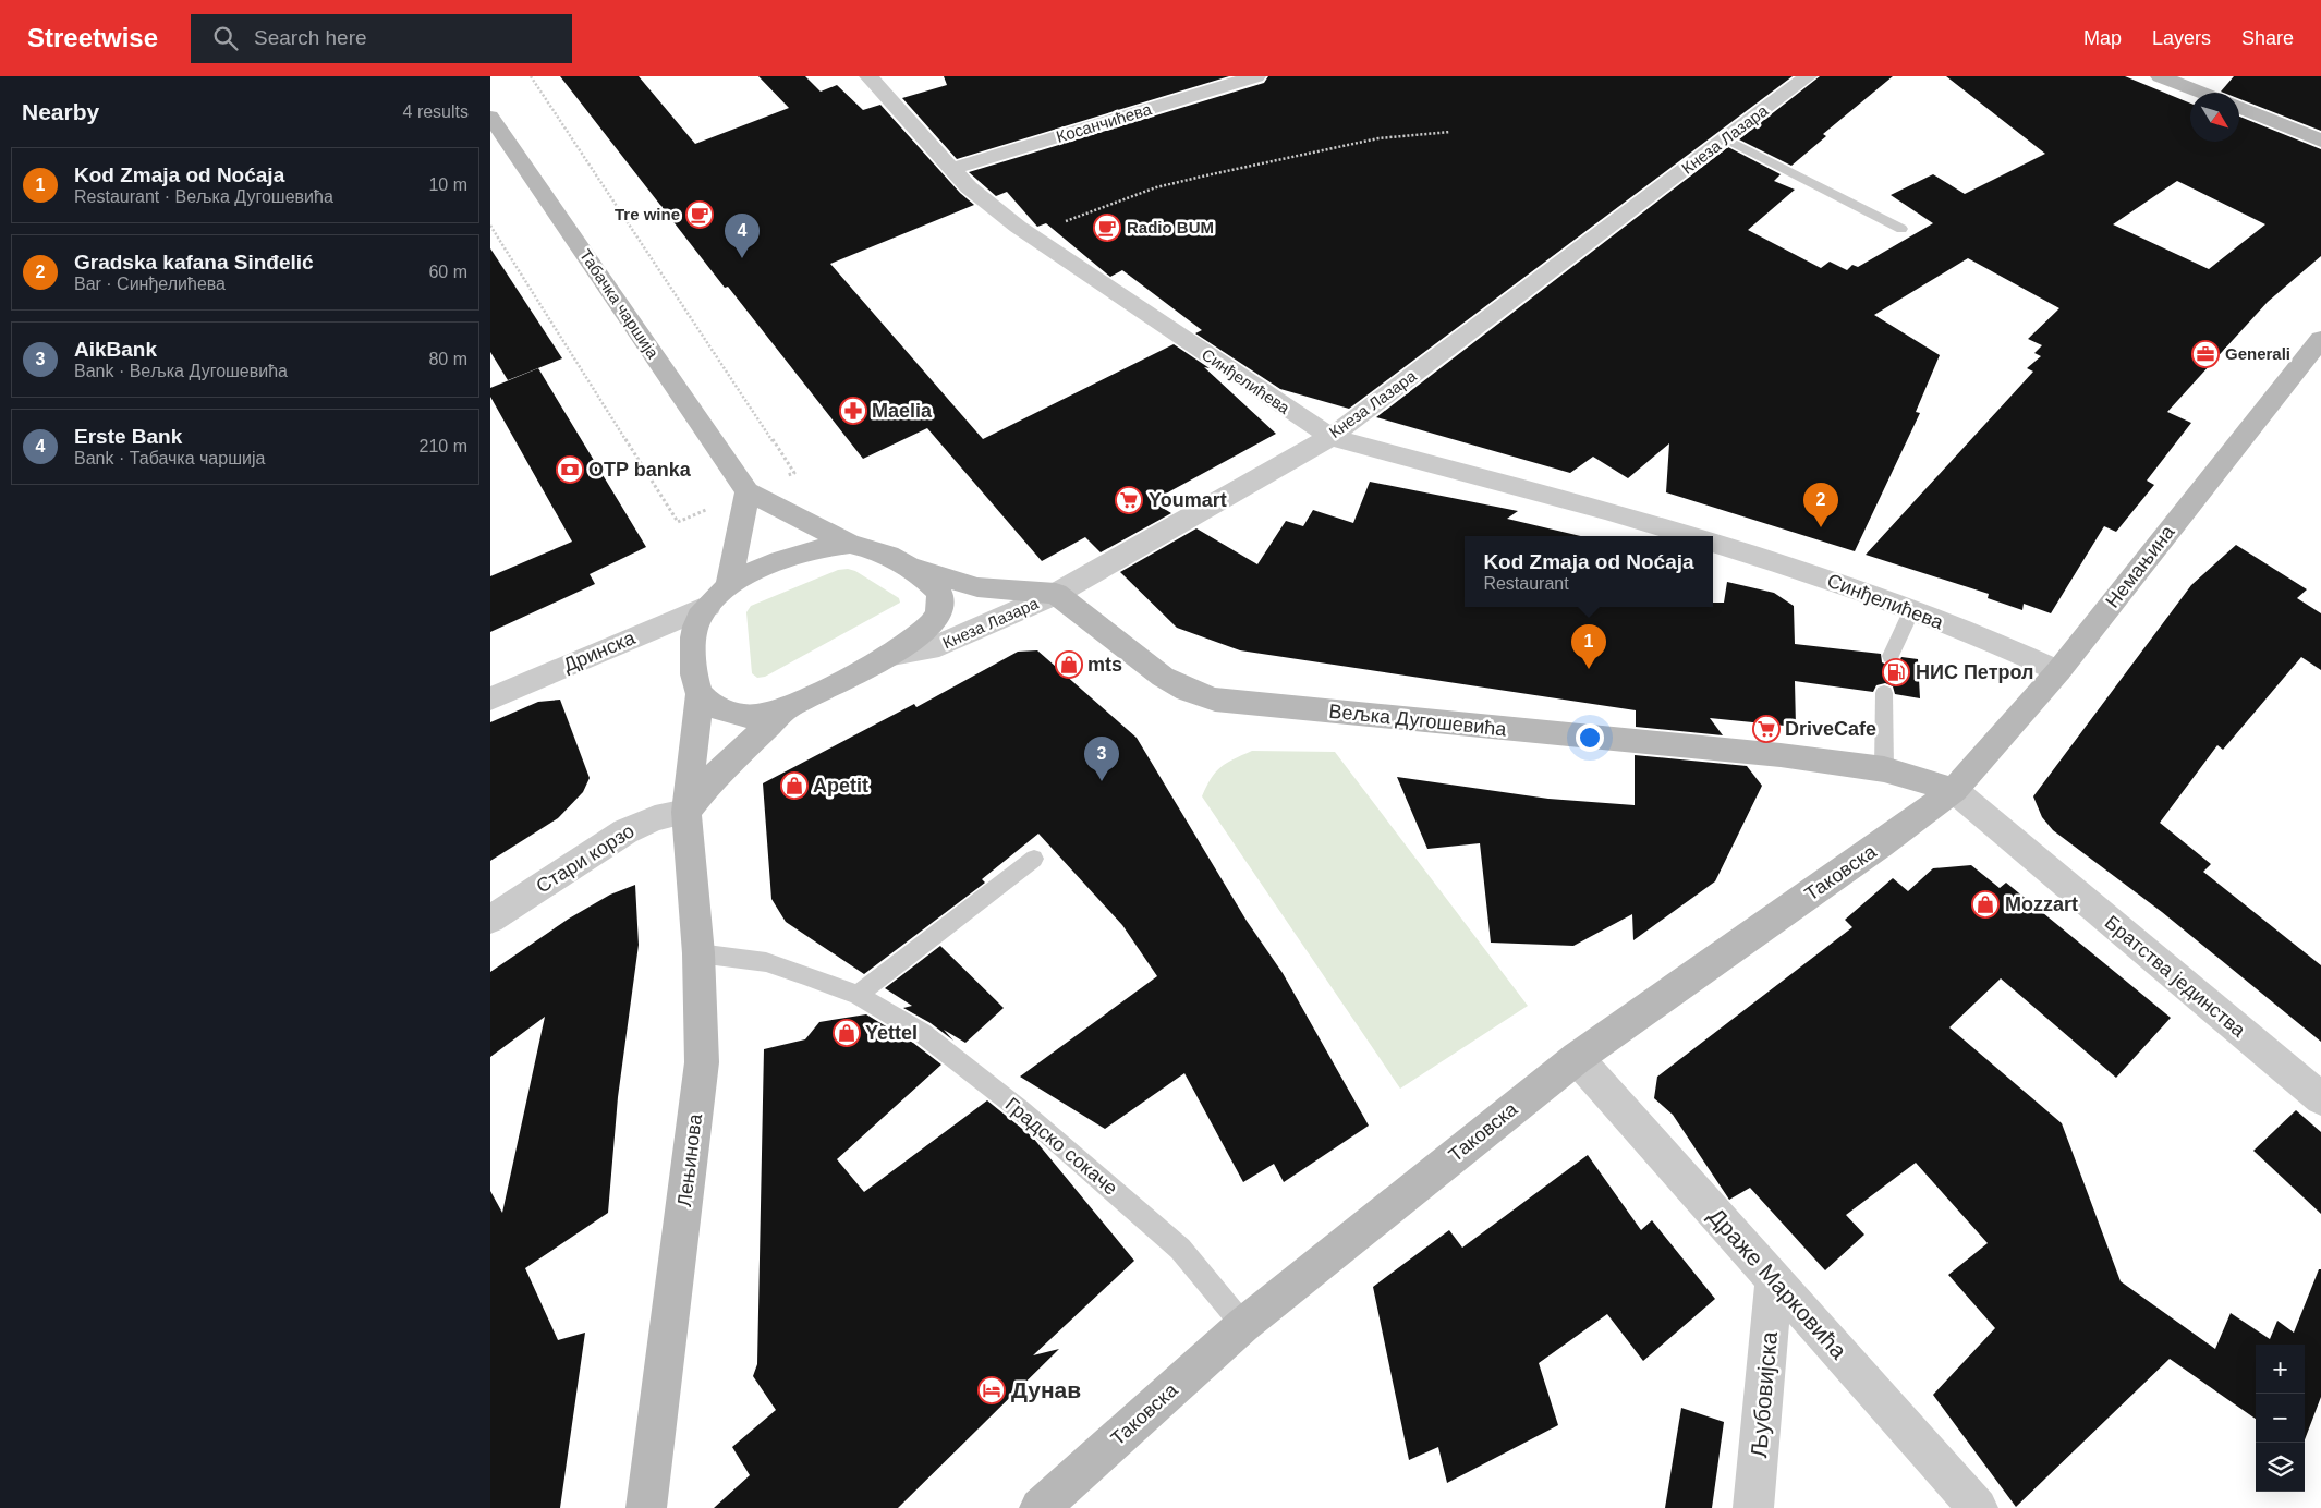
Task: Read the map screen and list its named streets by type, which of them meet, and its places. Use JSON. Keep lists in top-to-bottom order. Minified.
{"streets":{"street":["Косанчићева","Кнеза Лазара","Табачка чаршија","Синђелићева","Немањина","Дринска","Вељка Дугошевића","Стари корзо","Таковска","Братства јединства","Лењинова","Драже Марковића","Љубовијска"],"lane":["Градско сокаче"]},"crossings":[["Косанчићева","Синђелићева"],["Кнеза Лазара","Синђелићева"],["Кнеза Лазара","Вељка Дугошевића"],["Табачка чаршија","Лењинова"],["Синђелићева","Немањина"],["Немањина","Вељка Дугошевића"],["Немањина","Таковска"],["Немањина","Братства јединства"],["Дринска","Лењинова"],["Вељка Дугошевића","Таковска"],["Вељка Дугошевића","Братства јединства"],["Стари корзо","Лењинова"],["Таковска","Братства јединства"],["Таковска","Градско сокаче"],["Таковска","Драже Марковића"],["Градско сокаче","Лењинова"],["Драже Марковића","Љубовијска"]],"places":{"cafe":["Tre wine","Radio BUM"],"office":["Generali"],"pharmacy":["Maelia"],"bank":["OTP banka"],"supermarket":["Youmart","DriveCafe"],"shop":["mts","Apetit","Mozzart","Yettel"],"fuel station":["НИС Петрол"],"hotel":["Дунав"]},"north":"bottom right","page":{"header":"Streetwise","search":"Search here","nav":["Map","Layers","Share"],"heading":["Nearby","4 results"],"list":[{"mark":"1","name":"Kod Zmaja od Noćaja","note":"Restaurant · Вељка Дугошевића","value":"10 m"},{"mark":"2","name":"Gradska kafana Sinđelić","note":"Bar · Синђелићева","value":"60 m"},{"mark":"3","name":"AikBank","note":"Bank · Вељка Дугошевића","value":"80 m"},{"mark":"4","name":"Erste Bank","note":"Bank · Табачка чаршија","value":"210 m"}],"pins":["4","2","1","3"],"popup":["Kod Zmaja od Noćaja","Restaurant"],"map_buttons":["+","−"]}}
